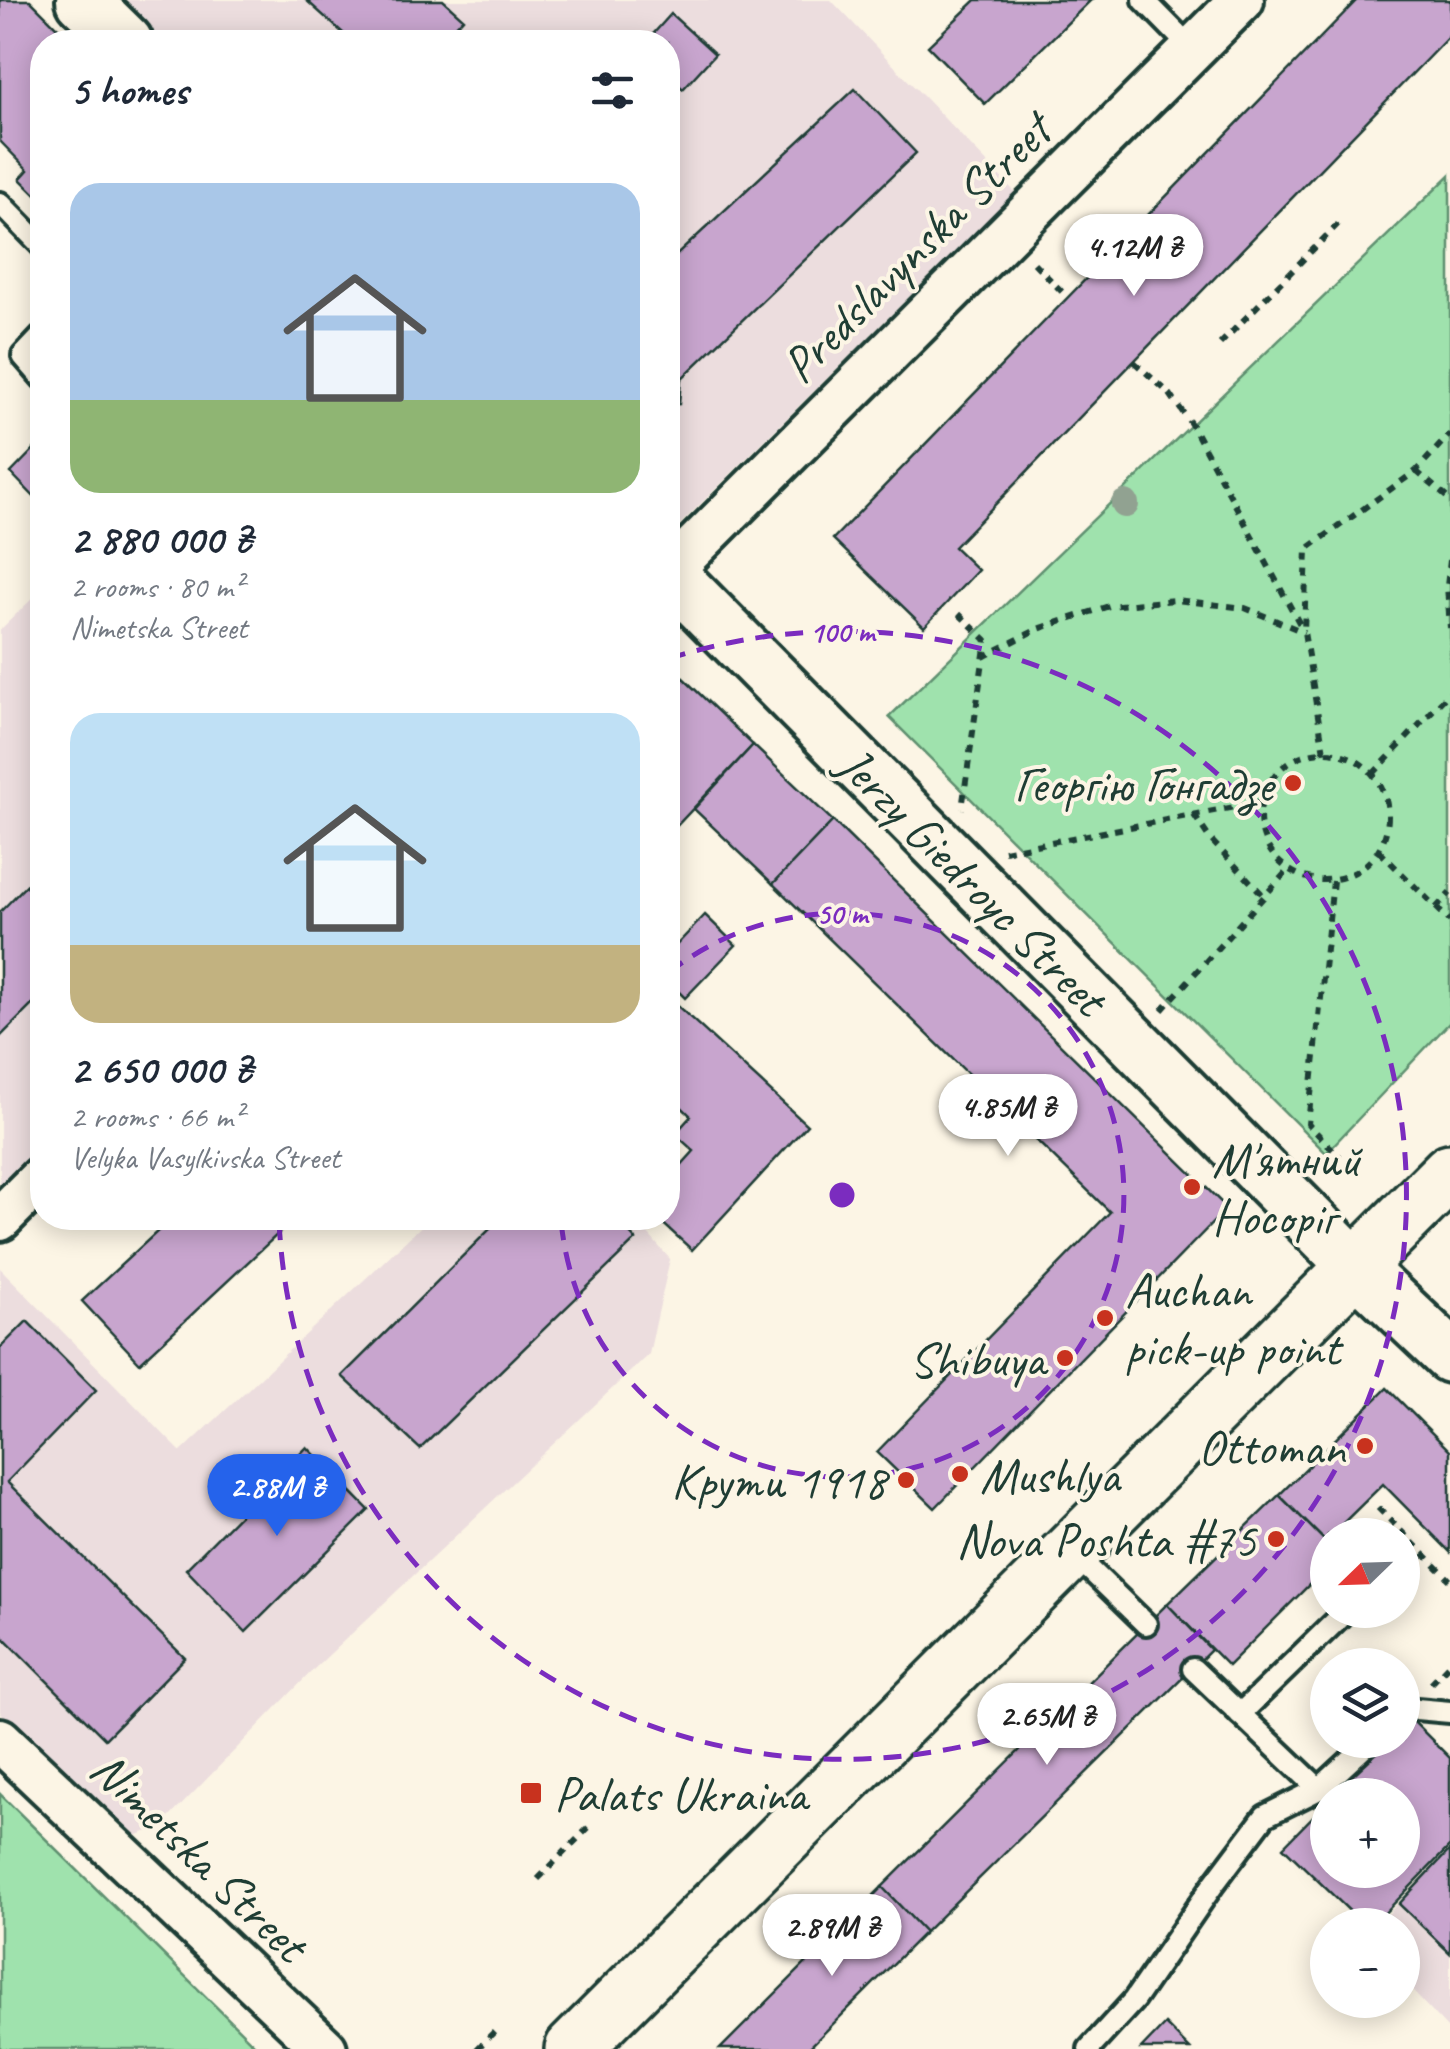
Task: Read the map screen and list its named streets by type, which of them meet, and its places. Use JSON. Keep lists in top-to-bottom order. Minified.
{"streets":{"street":["Predslavynska Street","Jerzy Giedroyc Street","Nimetska Street"]},"places":{"other":["Георгію Гонгадзе","М'ятний Носоріг","Auchan pick-up point","Shibuya","Ottoman","Mushlya","Крути 1918","Nova Poshta #75"],"transit":["Palats Ukraina"]},"north":"bottom left","page":{"heading":"5 homes","list":[{"name":"2 880 000 ₴","note":"2 rooms · 80 m² · Nimetska Street"},{"name":"2 650 000 ₴","note":"2 rooms · 66 m² · Velyka Vasylkivska Street"}],"price":["4.12M ₴","4.85M ₴","2.88M ₴","2.65M ₴","2.89M ₴"],"map_buttons":["+","−"]},"rings":["100 m","50 m"]}
